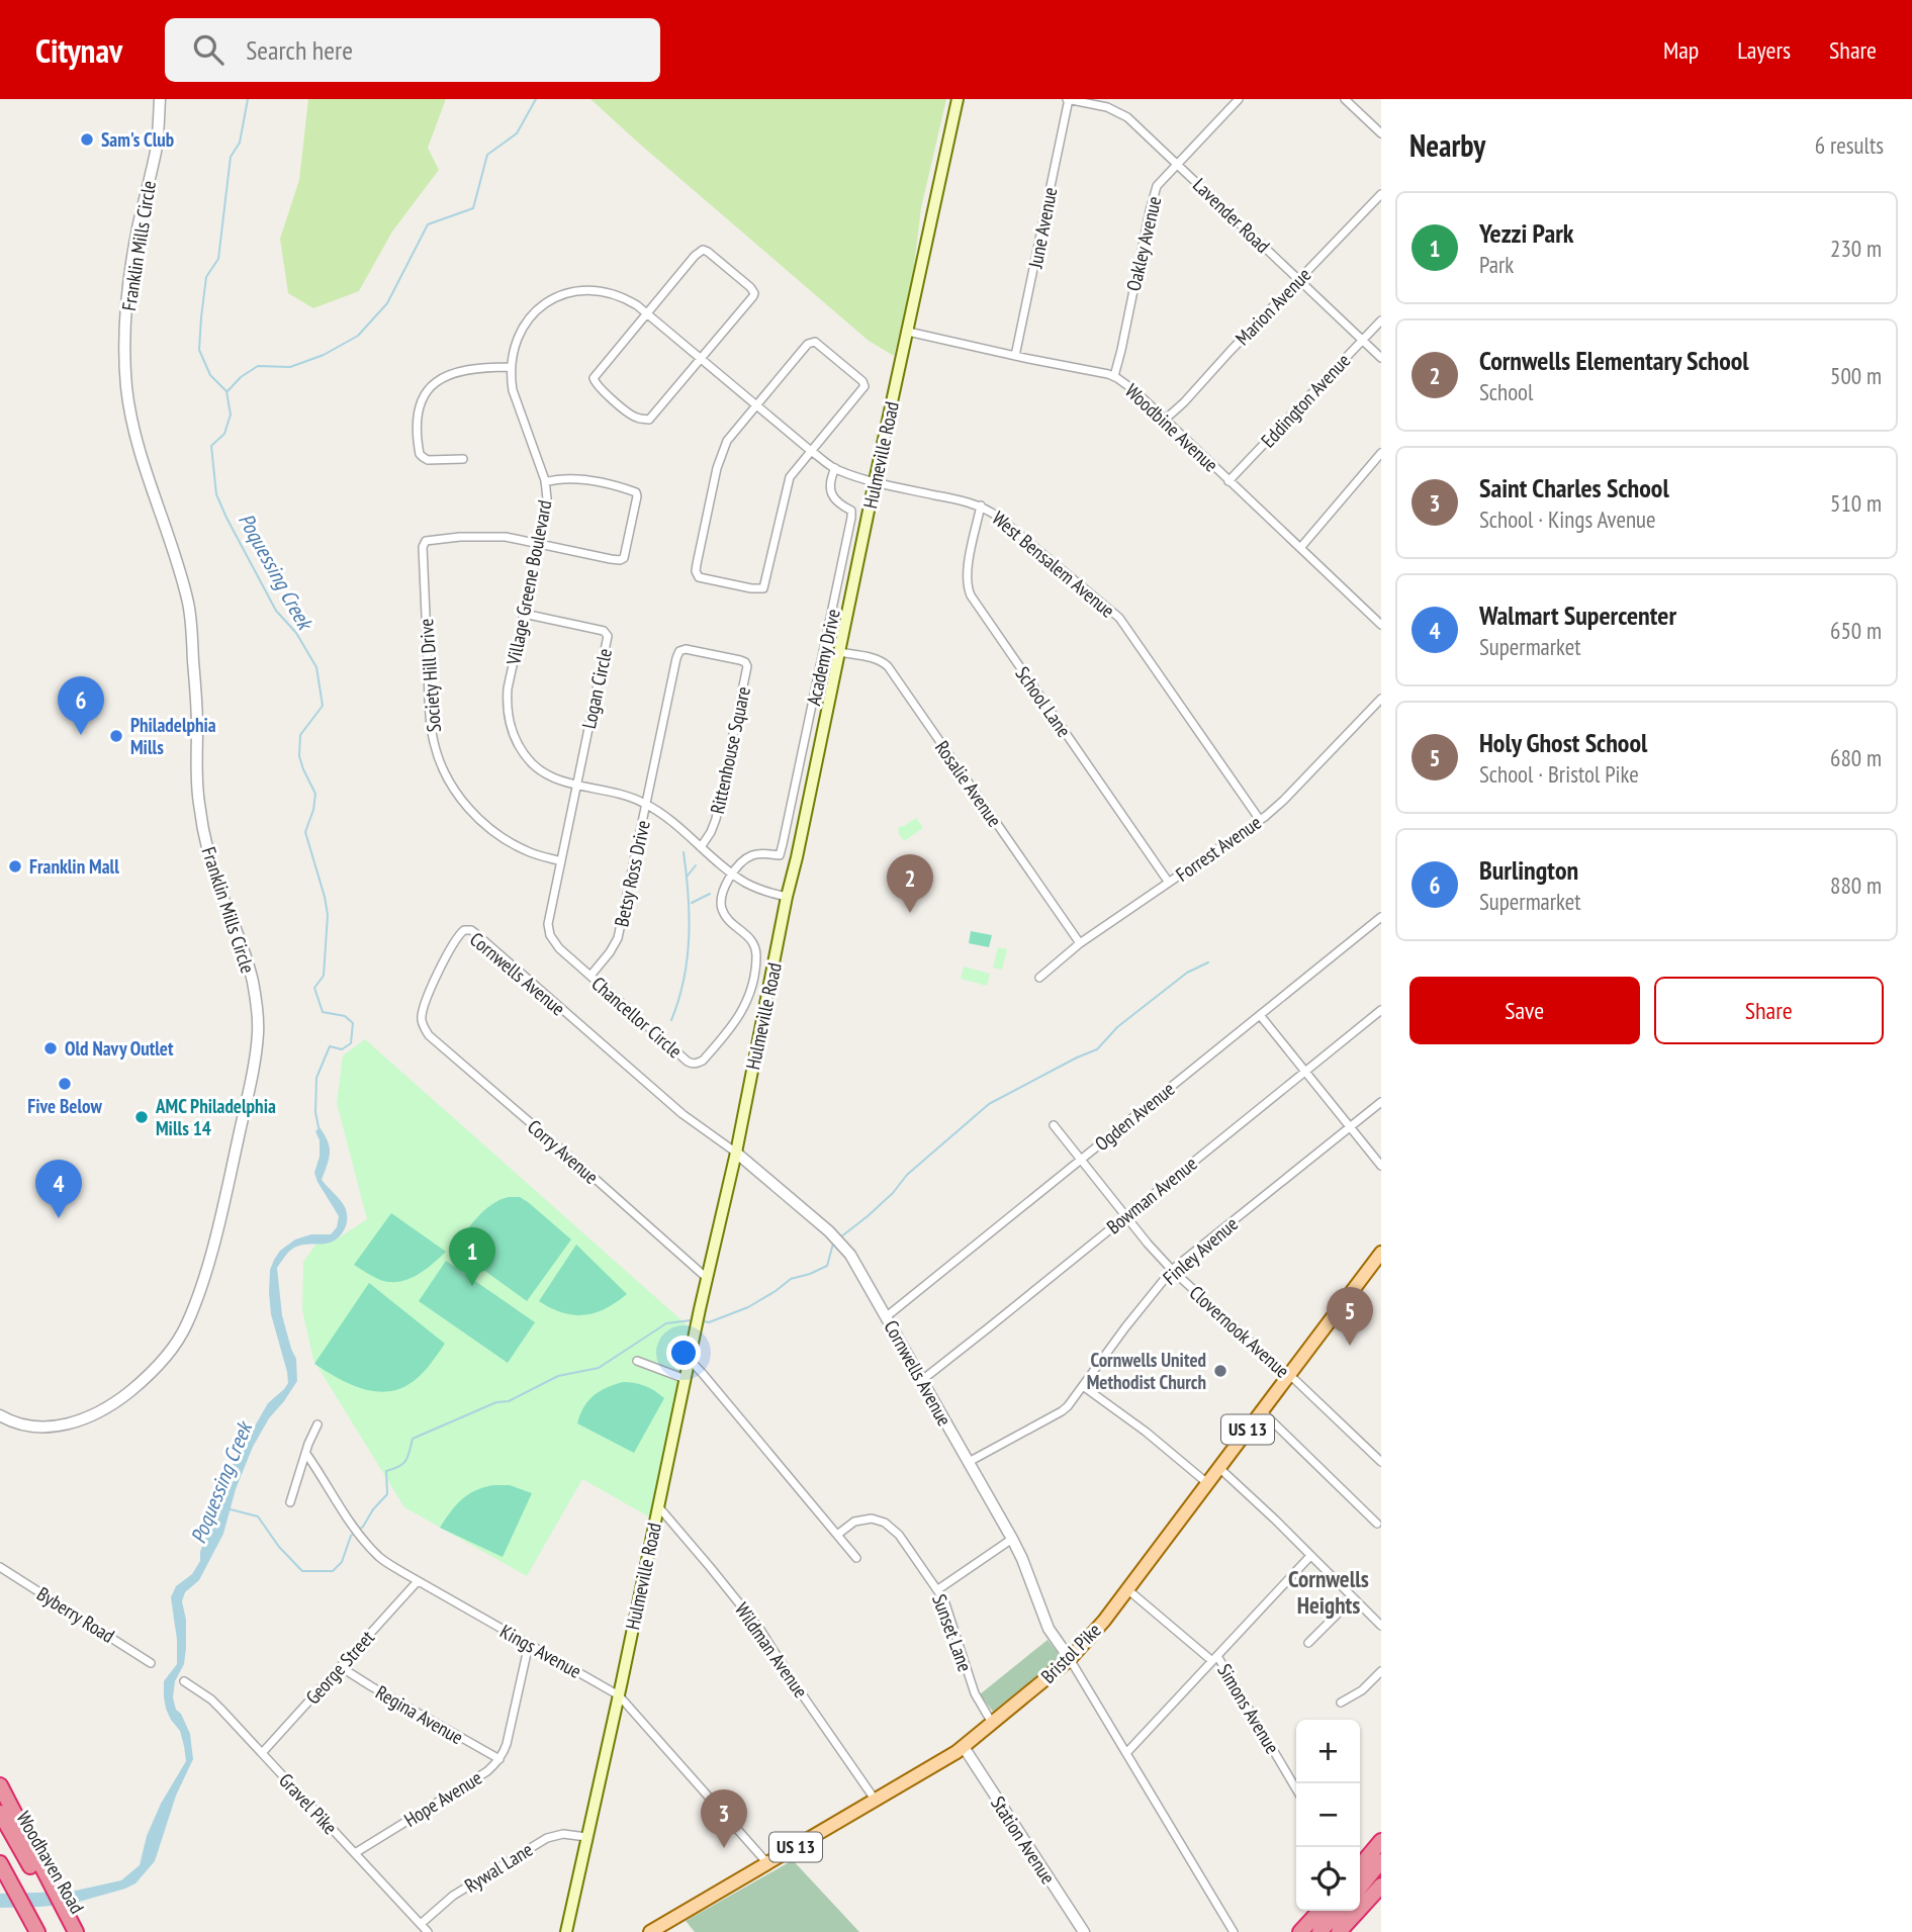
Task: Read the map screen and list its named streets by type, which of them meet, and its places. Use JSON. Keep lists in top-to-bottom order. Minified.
{"streets":{"highway":["Woodhaven Road"],"main road":["Hulmeville Road","US 13","Bristol Pike"],"street":["Lavender Road","June Avenue","Oakley Avenue","Franklin Mills Circle","Marion Avenue","Eddington Avenue","Woodbine Avenue","West Bensalem Avenue","Village Greene Boulevard","Academy Drive","Society Hill Drive","Logan Circle","School Lane","Rittenhouse Square","Rosalie Avenue","Forrest Avenue","Betsy Ross Drive","Cornwells Avenue","Chancellor Circle","Ogden Avenue","Corry Avenue","Bowman Avenue","Finley Avenue","Clovernook Avenue","Byberry Road","Sunset Lane","Wildman Avenue","Kings Avenue","George Street","Simons Avenue","Regina Avenue","Hope Avenue","Gravel Pike","Station Avenue","Rywal Lane"]},"crossings":[["Lavender Road","June Avenue"],["Lavender Road","Oakley Avenue"],["Lavender Road","Marion Avenue"],["Lavender Road","Eddington Avenue"],["June Avenue","Woodbine Avenue"],["Oakley Avenue","Woodbine Avenue"],["Marion Avenue","Woodbine Avenue"],["Eddington Avenue","Woodbine Avenue"],["Woodbine Avenue","Hulmeville Road"],["Hulmeville Road","West Bensalem Avenue"],["Hulmeville Road","Village Greene Boulevard"],["Hulmeville Road","Rosalie Avenue"],["Hulmeville Road","Cornwells Avenue"],["Hulmeville Road","Corry Avenue"],["Hulmeville Road","Wildman Avenue"],["Hulmeville Road","Kings Avenue"],["Hulmeville Road","Rywal Lane"],["West Bensalem Avenue","Village Greene Boulevard"],["West Bensalem Avenue","School Lane"],["West Bensalem Avenue","Forrest Avenue"],["Village Greene Boulevard","Academy Drive"],["Village Greene Boulevard","Society Hill Drive"],["Village Greene Boulevard","Logan Circle"],["Village Greene Boulevard","Rittenhouse Square"],["Village Greene Boulevard","Betsy Ross Drive"],["Village Greene Boulevard","Chancellor Circle"],["Academy Drive","Chancellor Circle"],["Society Hill Drive","Chancellor Circle"],["Logan Circle","Chancellor Circle"],["School Lane","Forrest Avenue"],["Rittenhouse Square","Betsy Ross Drive"],["Rosalie Avenue","Forrest Avenue"],["Betsy Ross Drive","Chancellor Circle"],["Cornwells Avenue","Ogden Avenue"],["Cornwells Avenue","Corry Avenue"],["Cornwells Avenue","Bowman Avenue"],["Cornwells Avenue","Finley Avenue"],["Cornwells Avenue","Bristol Pike"],["Ogden Avenue","Clovernook Avenue"],["Bowman Avenue","Clovernook Avenue"],["Finley Avenue","Clovernook Avenue"],["Clovernook Avenue","Bristol Pike"],["Sunset Lane","Bristol Pike"],["Wildman Avenue","Bristol Pike"],["Kings Avenue","Bristol Pike"],["Kings Avenue","George Street"],["Kings Avenue","Hope Avenue"],["Bristol Pike","Simons Avenue"],["Bristol Pike","Station Avenue"],["George Street","Regina Avenue"],["George Street","Gravel Pike"],["Regina Avenue","Hope Avenue"],["Hope Avenue","Gravel Pike"],["Gravel Pike","Rywal Lane"]],"districts":["Cornwells Heights"],"water":["Poquessing Creek"],"places":["Sam's Club","Philadelphia Mills","Franklin Mall","Old Navy Outlet","Five Below","AMC Philadelphia Mills 14","Cornwells United Methodist Church"],"page":{"header":"Citynav","search":"Search here","nav":["Map","Layers","Share"],"heading":["Nearby","6 results"],"list":[{"mark":"1","name":"Yezzi Park","note":"Park","value":"230 m"},{"mark":"2","name":"Cornwells Elementary School","note":"School","value":"500 m"},{"mark":"3","name":"Saint Charles School","note":"School · Kings Avenue","value":"510 m"},{"mark":"4","name":"Walmart Supercenter","note":"Supermarket","value":"650 m"},{"mark":"5","name":"Holy Ghost School","note":"School · Bristol Pike","value":"680 m"},{"mark":"6","name":"Burlington","note":"Supermarket","value":"880 m"}],"pins":["6","2","4","1","5","3"],"buttons":["Save","Share"],"map_buttons":["+","−"]}}
